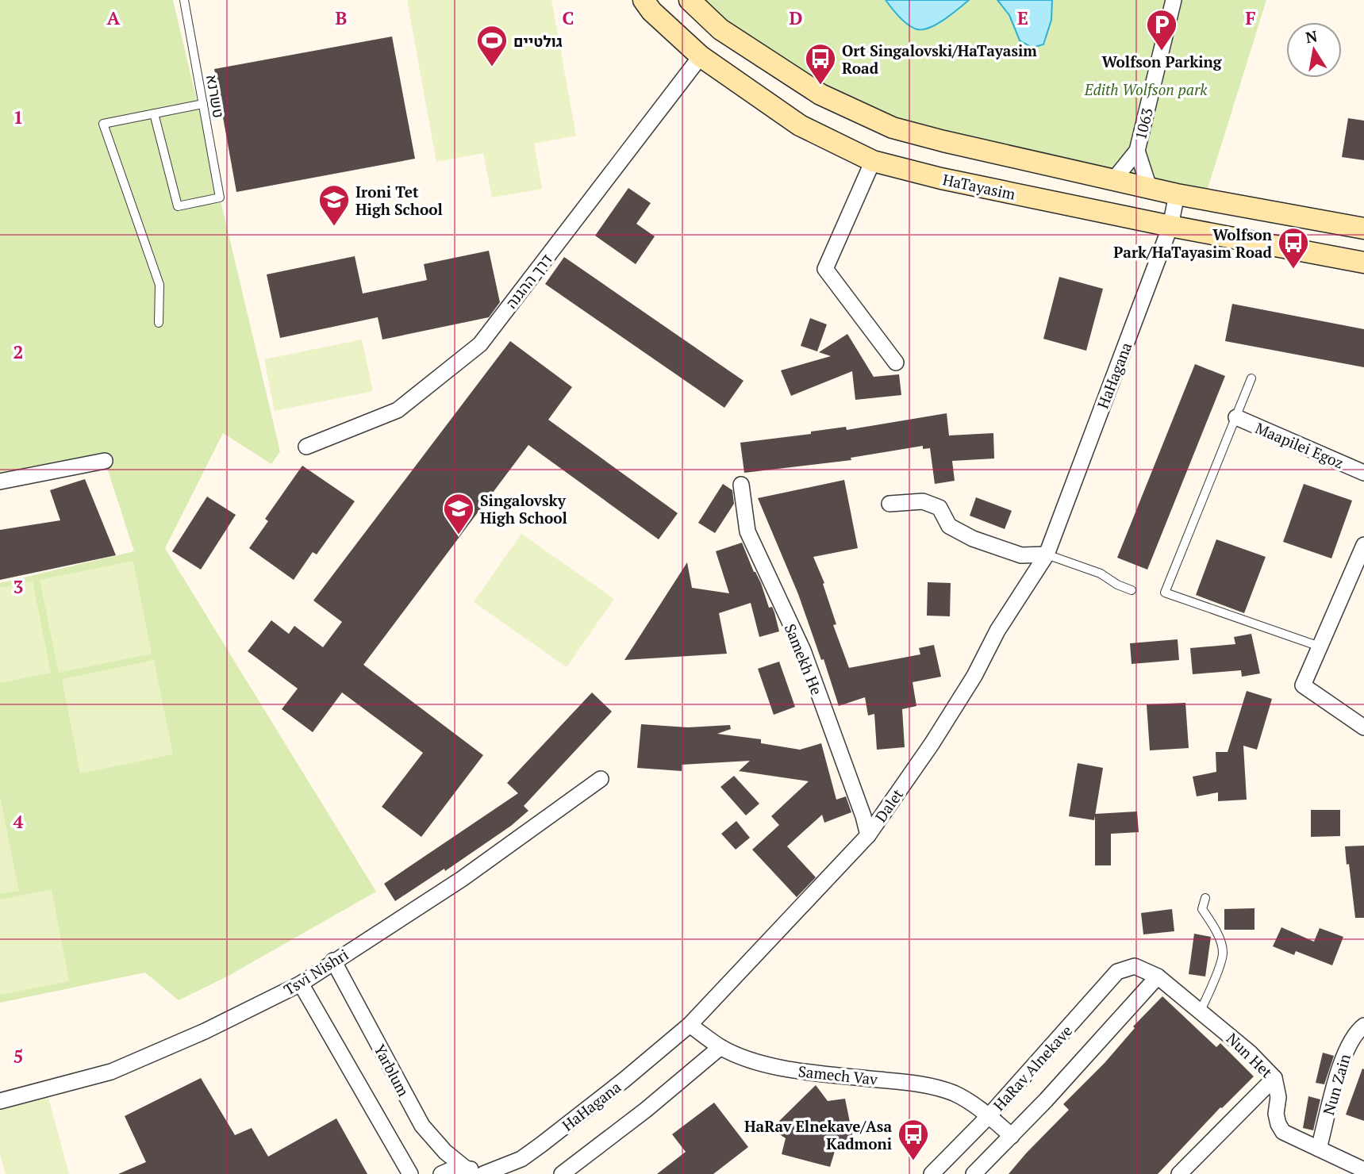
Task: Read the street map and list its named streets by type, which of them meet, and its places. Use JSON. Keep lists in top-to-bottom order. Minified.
{"streets":{"main road":["HaTayasim"],"street":["1063","דרך ההגנה","HaHagana","Maapilei Egoz","Samekh He","Dalet","Tsvi Nishri","Nun Het","HaRav Alnekave","Yarblum","Samech Vav","Nun Zain"],"lane":["טשרנא"]},"crossings":[["HaTayasim","דרך ההגנה"],["HaTayasim","HaHagana"],["HaHagana","Dalet"],["HaHagana","Samech Vav"],["Samekh He","Dalet"],["Dalet","Samech Vav"],["Tsvi Nishri","Yarblum"],["Nun Het","HaRav Alnekave"],["Nun Het","Nun Zain"],["HaRav Alnekave","Samech Vav"]],"parks":["Edith Wolfson park"],"places":{"parking":["Wolfson Parking"],"sports":["גולטיים"],"bus stop":["Ort Singalovski/HaTayasim Road","Wolfson Park/HaTayasim Road","HaRav Elnekave/Asa Kadmoni"],"school or university":["Ironi Tet High School","Singalovsky High School"]},"north":"top","grid":{"columns":["A","B","C","D","E","F"],"rows":["1","2","3","4","5"]}}
